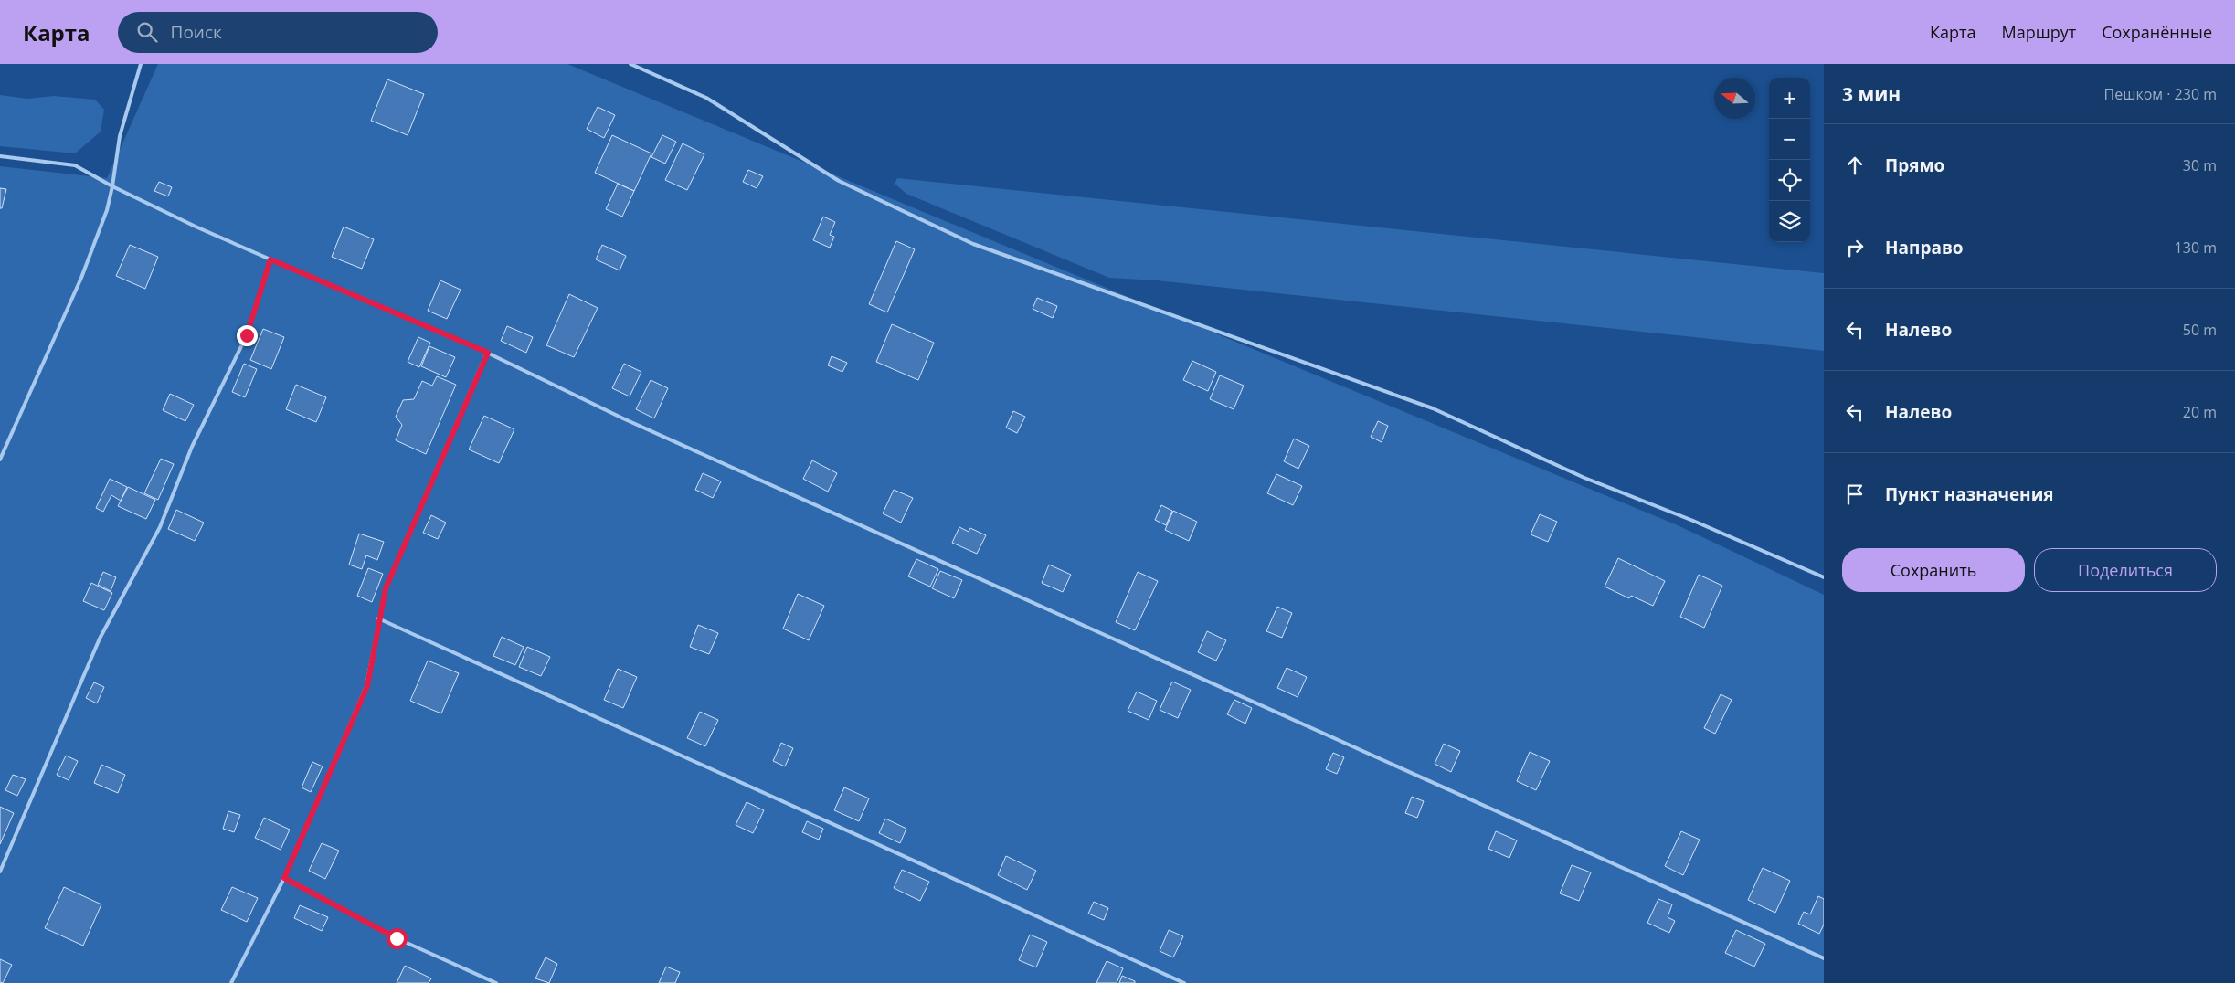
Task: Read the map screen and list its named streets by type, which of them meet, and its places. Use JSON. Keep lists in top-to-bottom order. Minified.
{"north":"left","page":{"header":"Карта","search":"Поиск","nav":["Карта","Маршрут","Сохранённые"],"heading":["3 мин","Пешком · 230 m"],"map_buttons":["+","−"],"list":[["Прямо","30 m"],["Направо","130 m"],["Налево","50 m"],["Налево","20 m"],"Пункт назначения"],"buttons":["Сохранить","Поделиться"]}}
